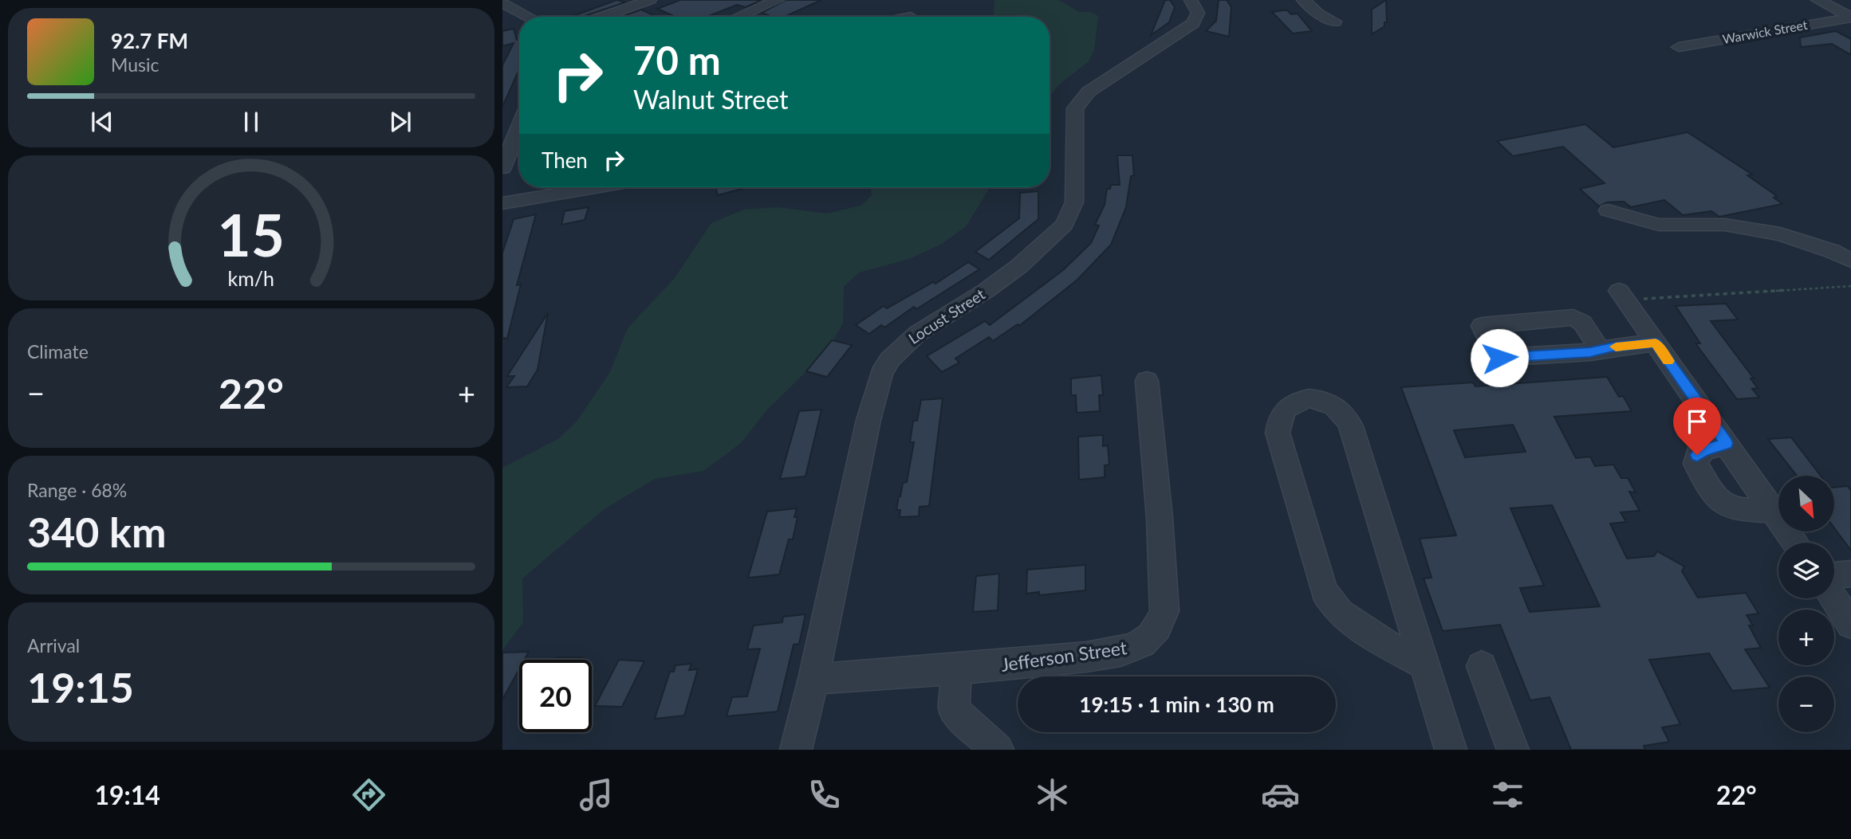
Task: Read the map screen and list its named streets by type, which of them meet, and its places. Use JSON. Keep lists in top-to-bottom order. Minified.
{"streets":{"street":["Warwick Street","Locust Street","Jefferson Street"]},"crossings":[["Locust Street","Jefferson Street"]],"north":"bottom right","page":{"turn":["70 m","Walnut Street"],"song":["92.7 FM","Music"],"then":"Then","tile":["Climate",["Range · 68%","340 km"],["Arrival","19:15"]],"heat":["−","22°","+"],"map_buttons":["+","−"],"limit":"20","trip":"19:15 · 1 min · 130 m","tabs":["19:14","22°"],"gauge":["15","km/h"]}}
